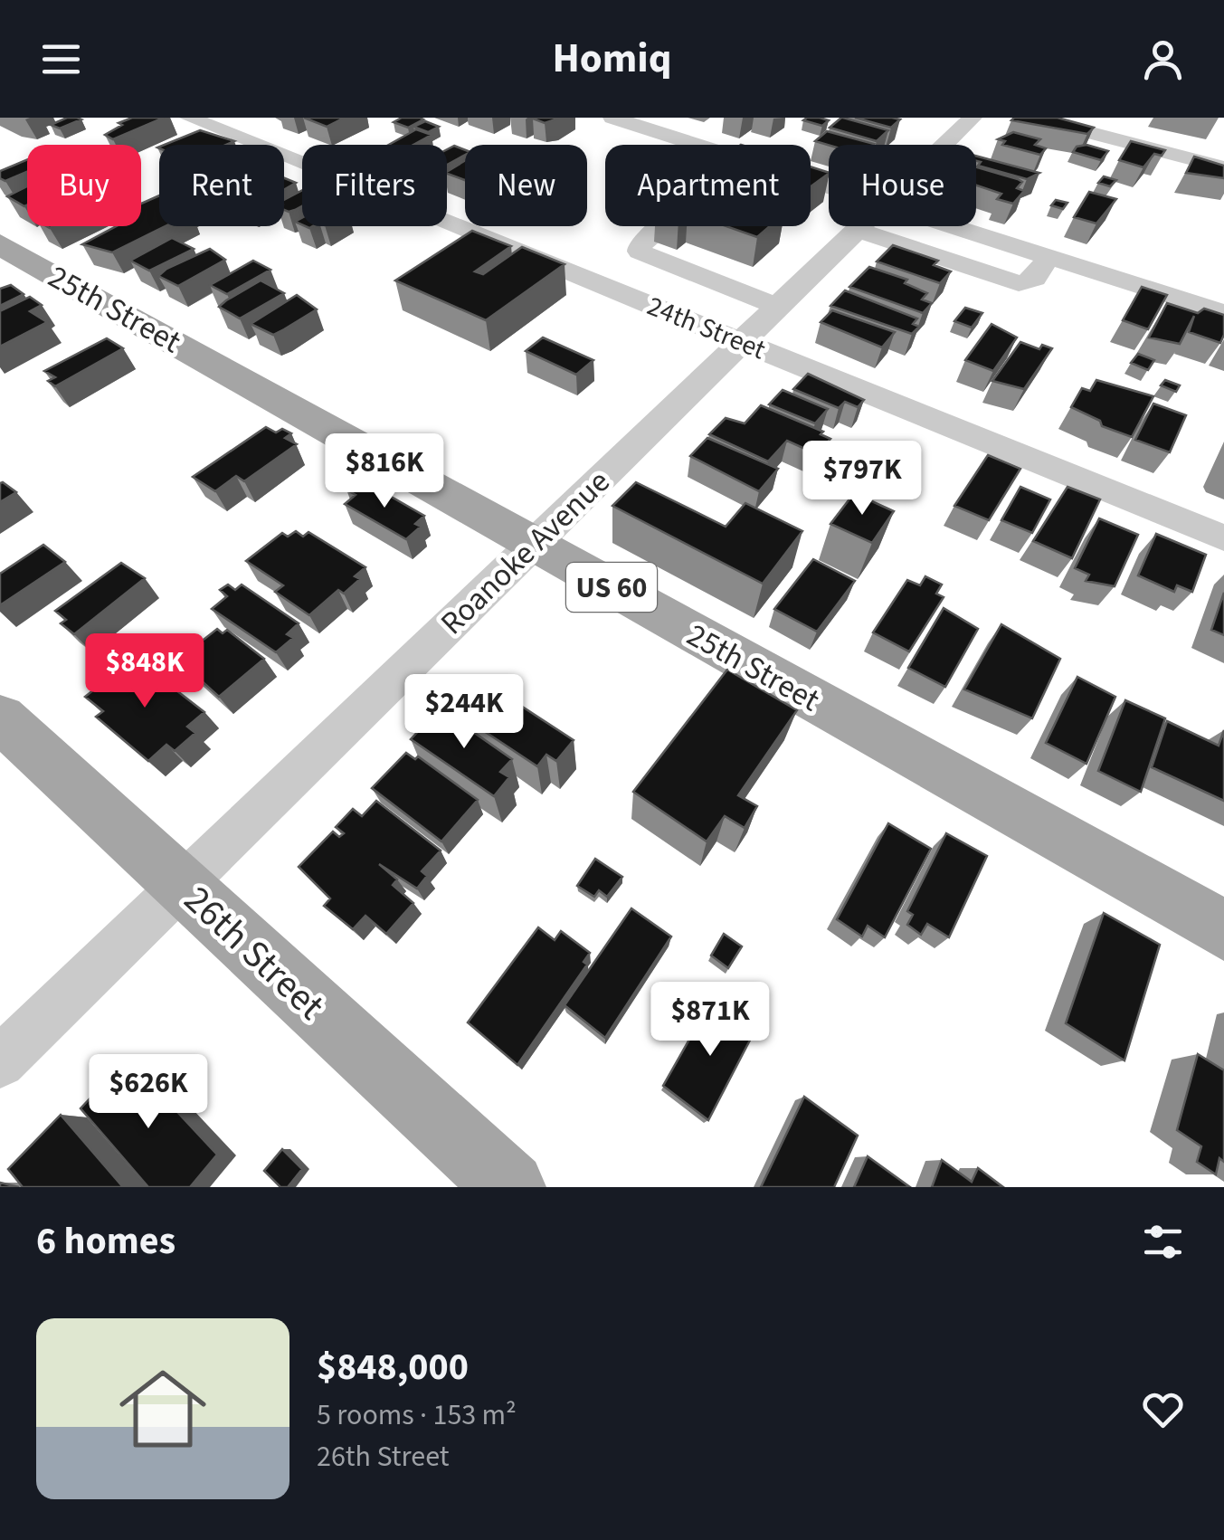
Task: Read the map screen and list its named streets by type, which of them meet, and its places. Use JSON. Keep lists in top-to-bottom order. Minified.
{"streets":{"main road":["25th Street","US 60","26th Street"],"street":["24th Street","Roanoke Avenue"]},"crossings":[["25th Street","Roanoke Avenue"],["24th Street","Roanoke Avenue"],["Roanoke Avenue","26th Street"]],"page":{"header":"Homiq","chip":["Buy","Rent","Filters","New","Apartment","House"],"price":["$816K","$797K","$848K","$244K","$871K","$626K"],"heading":"6 homes","list":[{"name":"$848,000","note":"5 rooms · 153 m² · 26th Street"}]}}
